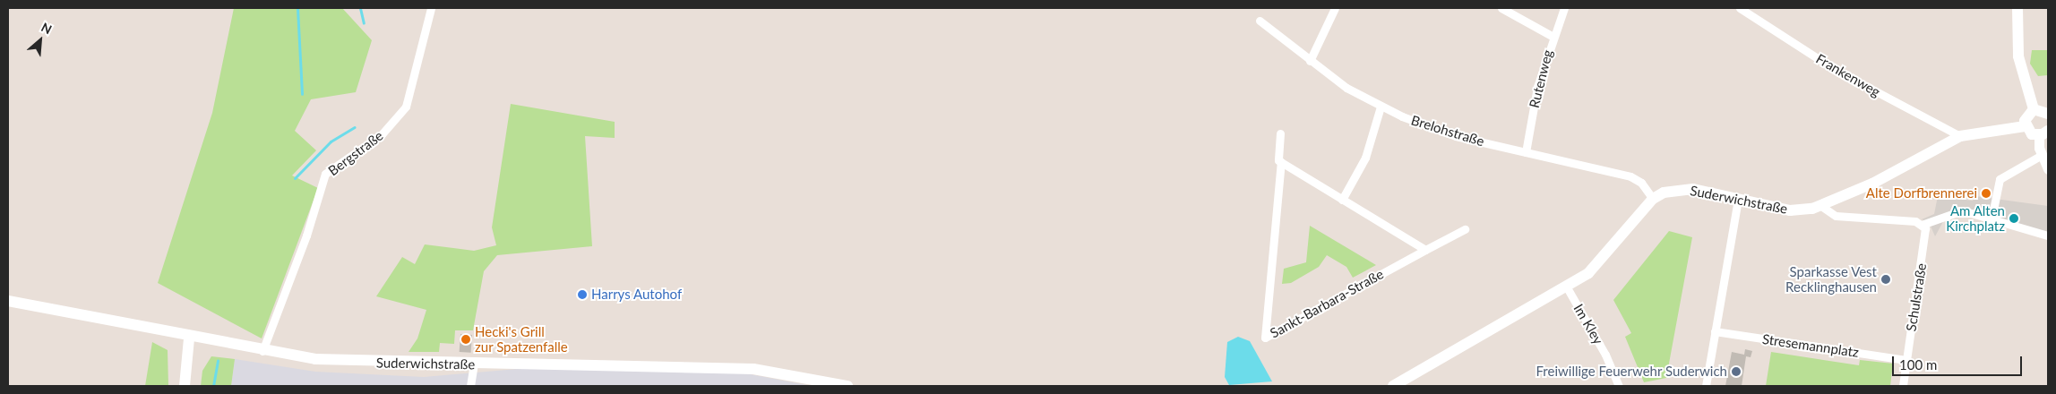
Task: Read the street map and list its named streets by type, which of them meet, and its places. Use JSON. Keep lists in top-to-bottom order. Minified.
{"streets":{"main road":["Suderwichstraße"],"street":["Frankenweg","Rutenweg","Brelohstraße","Bergstraße","Schulstraße","Sankt-Barbara-Straße","Im Kley","Stresemannplatz"]},"crossings":[["Frankenweg","Suderwichstraße"],["Rutenweg","Brelohstraße"],["Brelohstraße","Suderwichstraße"],["Bergstraße","Suderwichstraße"],["Schulstraße","Stresemannplatz"]],"places":["Alte Dorfbrennerei","Am Alten Kirchplatz","Sparkasse Vest Recklinghausen","Harrys Autohof","Hecki's Grill zur Spatzenfalle","Freiwillige Feuerwehr Suderwich"],"scale_bar":"100 m","north":"top right"}
